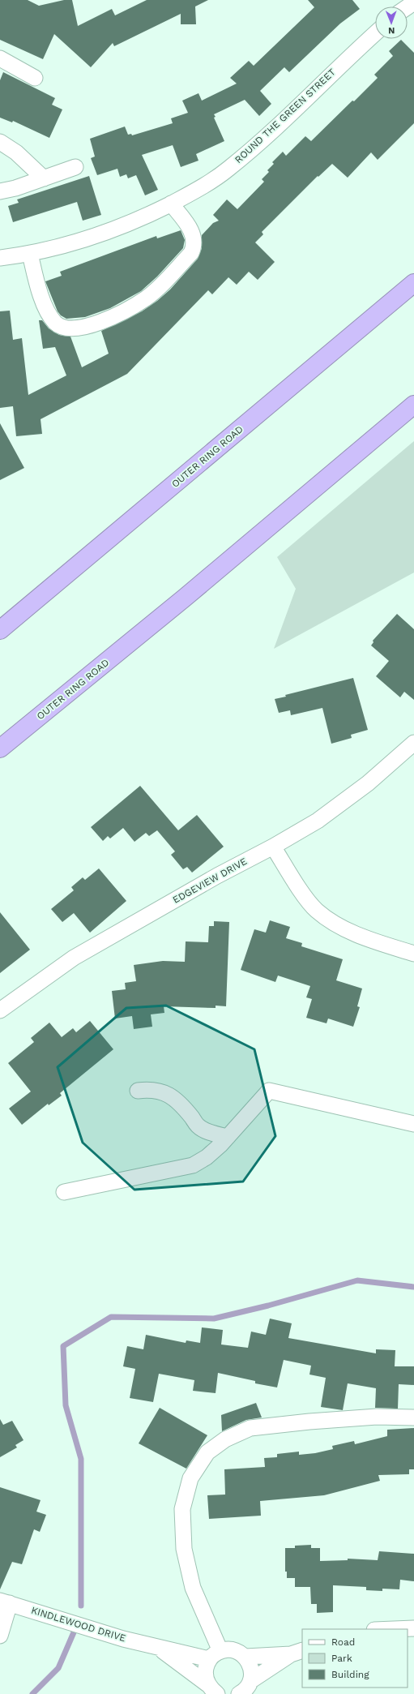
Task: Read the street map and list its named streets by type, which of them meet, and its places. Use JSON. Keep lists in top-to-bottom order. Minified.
{"streets":{"highway":["OUTER RING ROAD"],"street":["ROUND THE GREEN STREET","EDGEVIEW DRIVE","KINDLEWOOD DRIVE"]},"legend":["Road","Park","Building"],"north":"bottom"}
